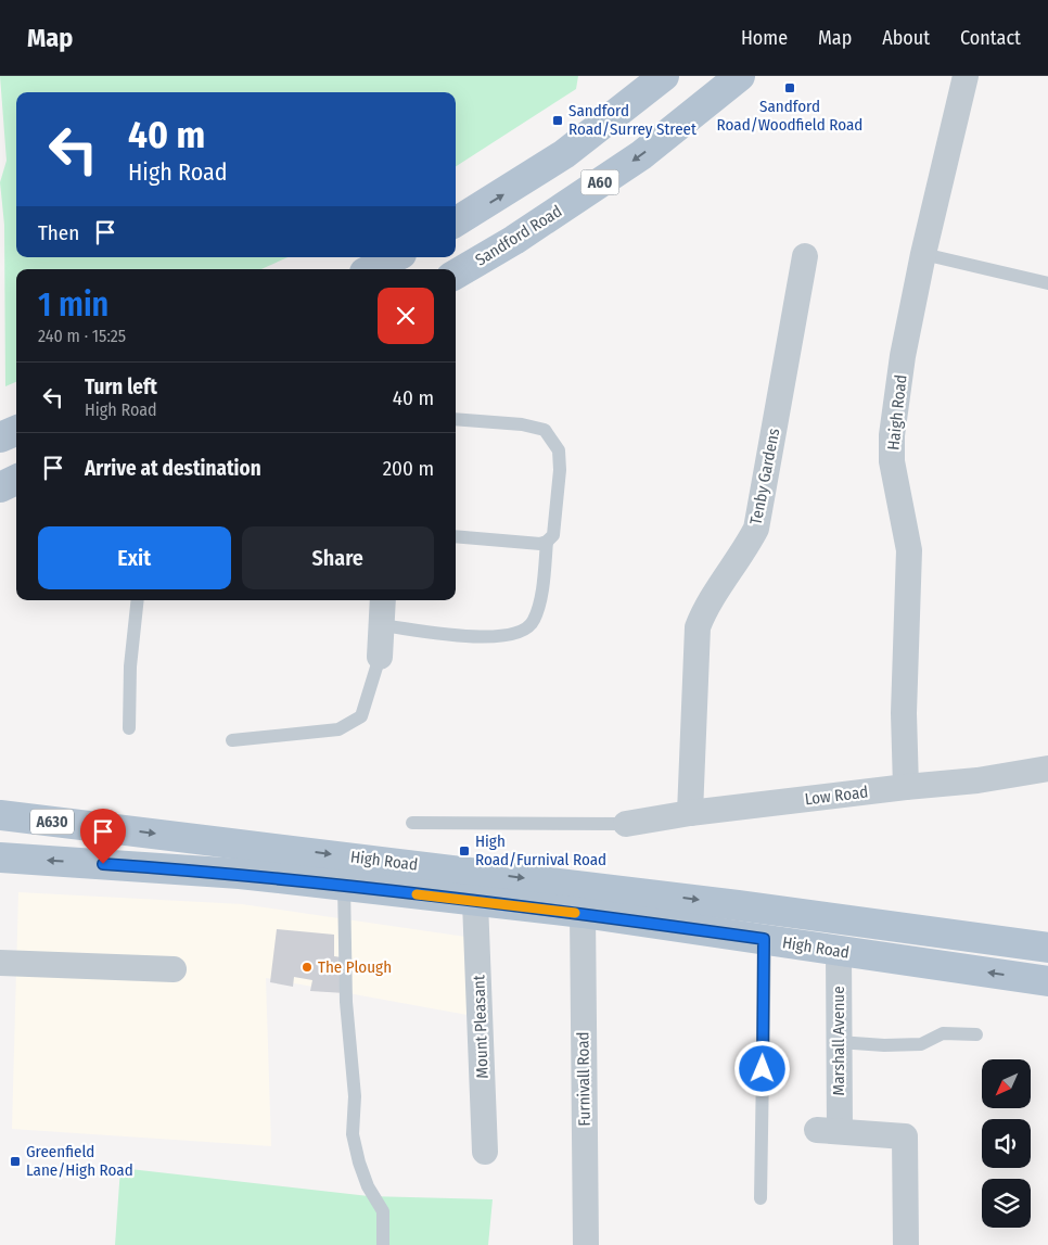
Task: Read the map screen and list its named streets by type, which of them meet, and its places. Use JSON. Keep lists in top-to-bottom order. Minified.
{"streets":{"main road":["A60","Sandford Road","A630","High Road"],"street":["Haigh Road","Tenby Gardens","Low Road","Mount Pleasant","Marshall Avenue","Furnivall Road"]},"crossings":[["Haigh Road","Low Road"],["Tenby Gardens","Low Road"],["High Road","Mount Pleasant"],["High Road","Marshall Avenue"],["High Road","Furnivall Road"]],"places":{"transit":["Sandford Road/Woodfield Road","Sandford Road/Surrey Street","High Road/Furnival Road","Greenfield Lane/High Road"],"other":["The Plough"]},"north":"bottom left","page":{"header":"Map","nav":["Home","Map","About","Contact"],"turn":["40 m","High Road"],"then":"Then","heading":["1 min","240 m · 15:25"],"list":[{"name":"Turn left","note":"High Road","value":"40 m"},{"name":"Arrive at destination","value":"200 m"}],"buttons":["Exit","Share"]}}
